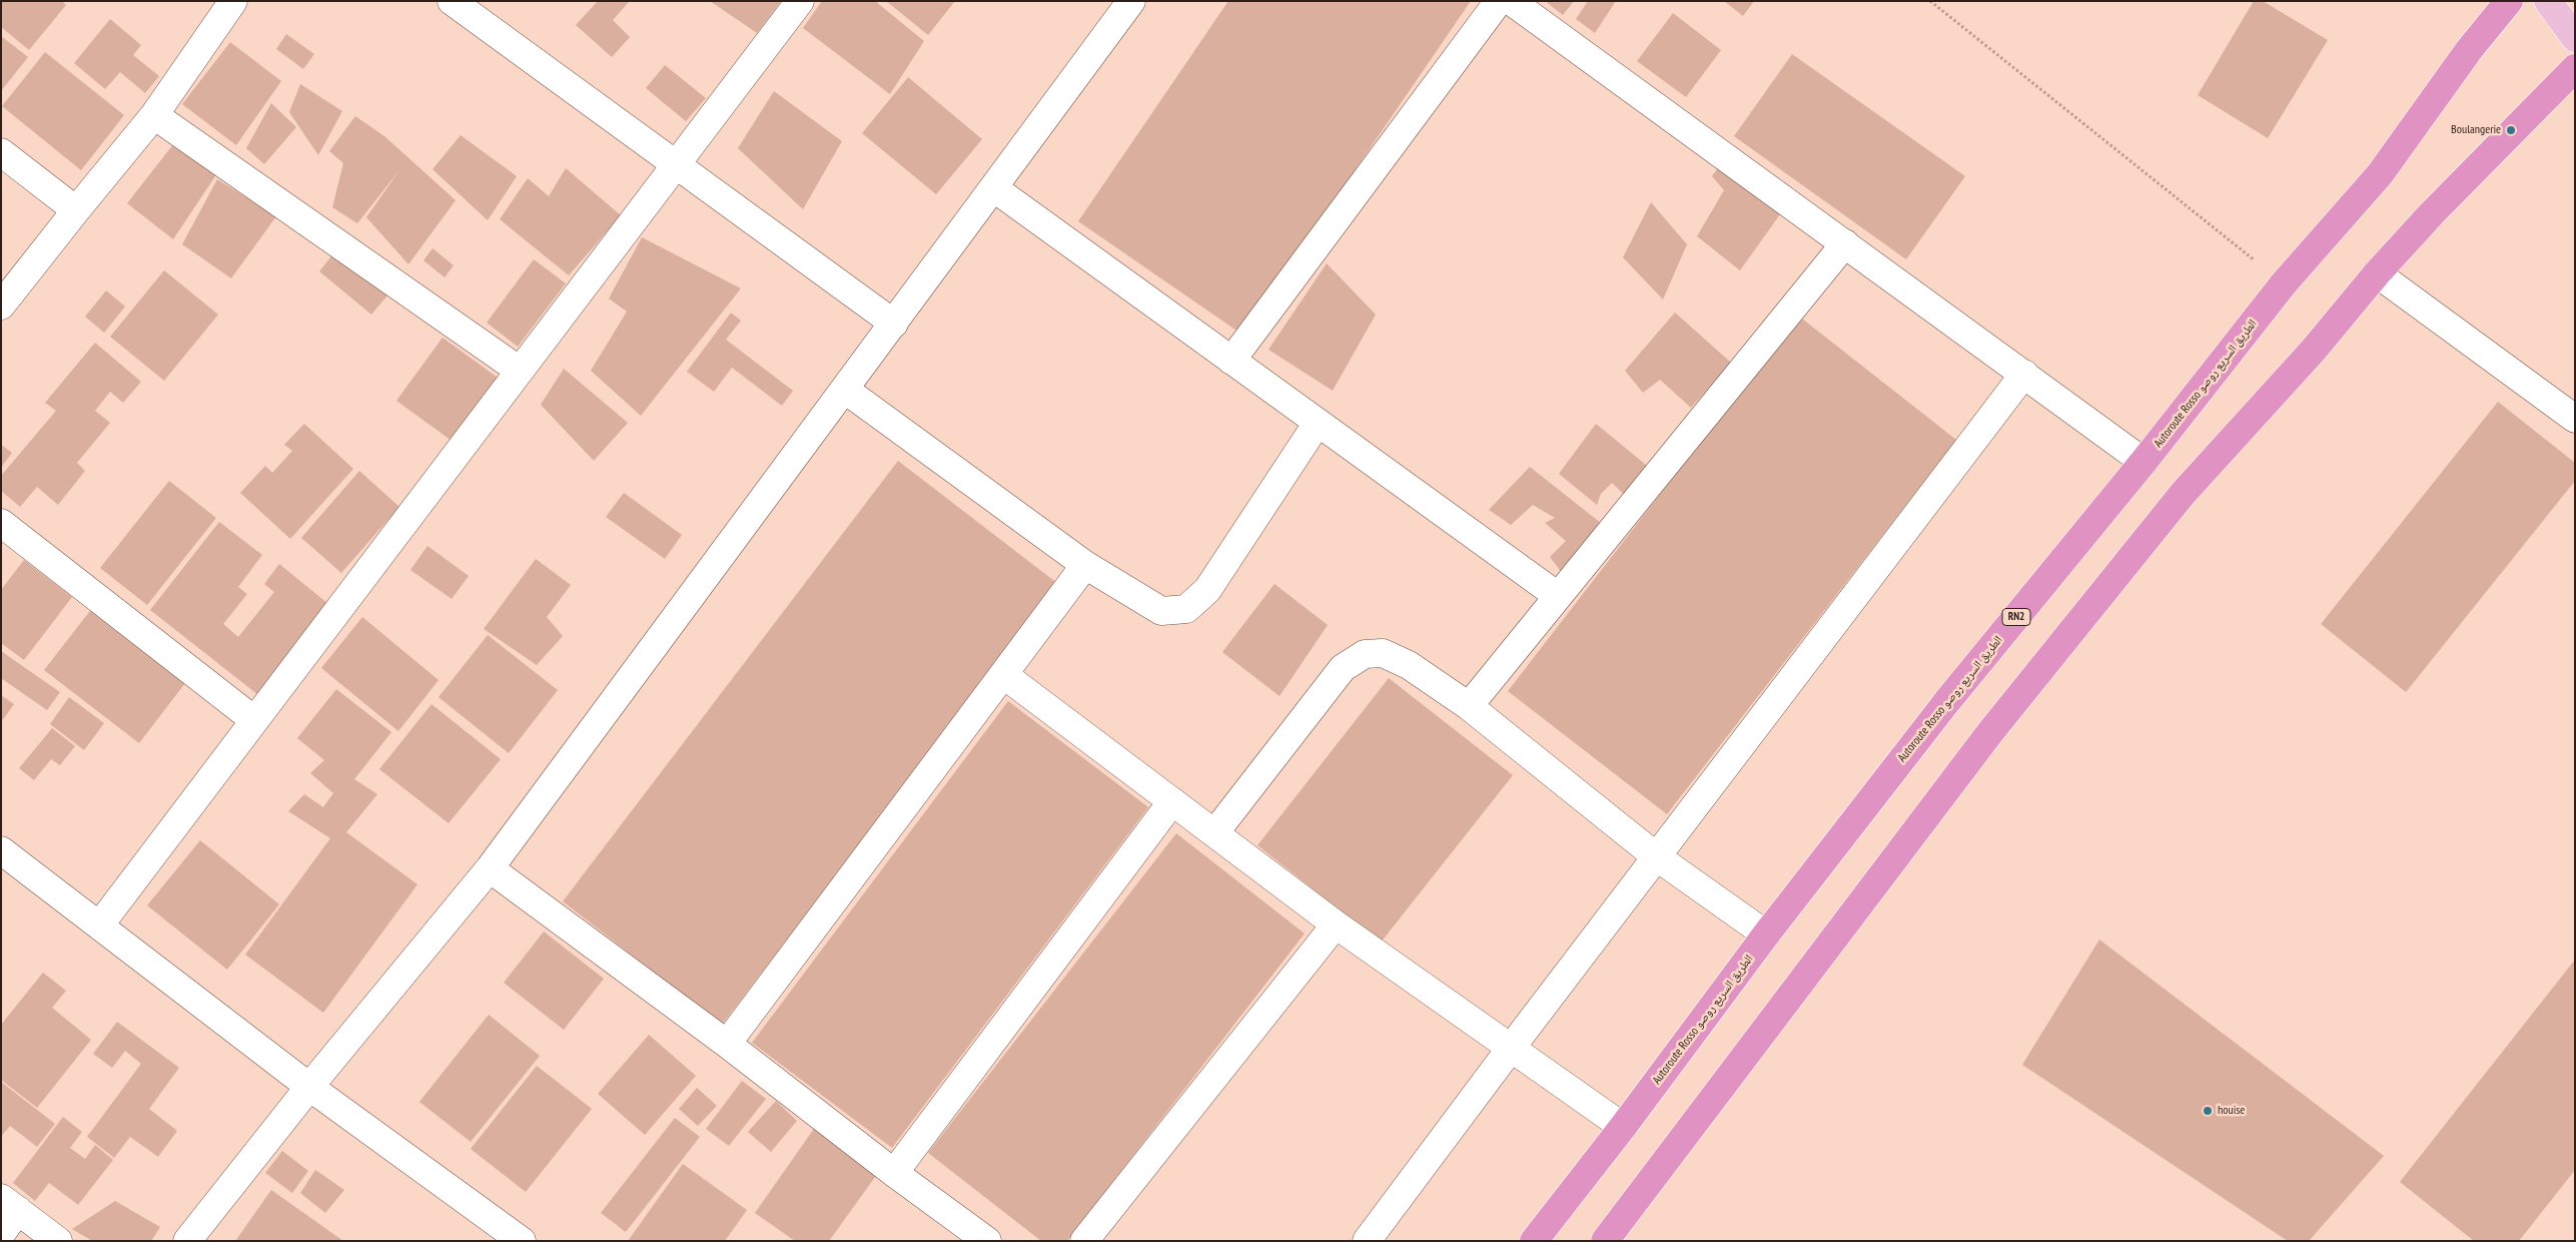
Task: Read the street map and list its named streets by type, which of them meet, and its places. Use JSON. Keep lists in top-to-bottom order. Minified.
{"streets":{"highway":["Autoroute Rosso الطريق السريع روصو","RN2"]},"places":["Boulangerie","houise"]}
